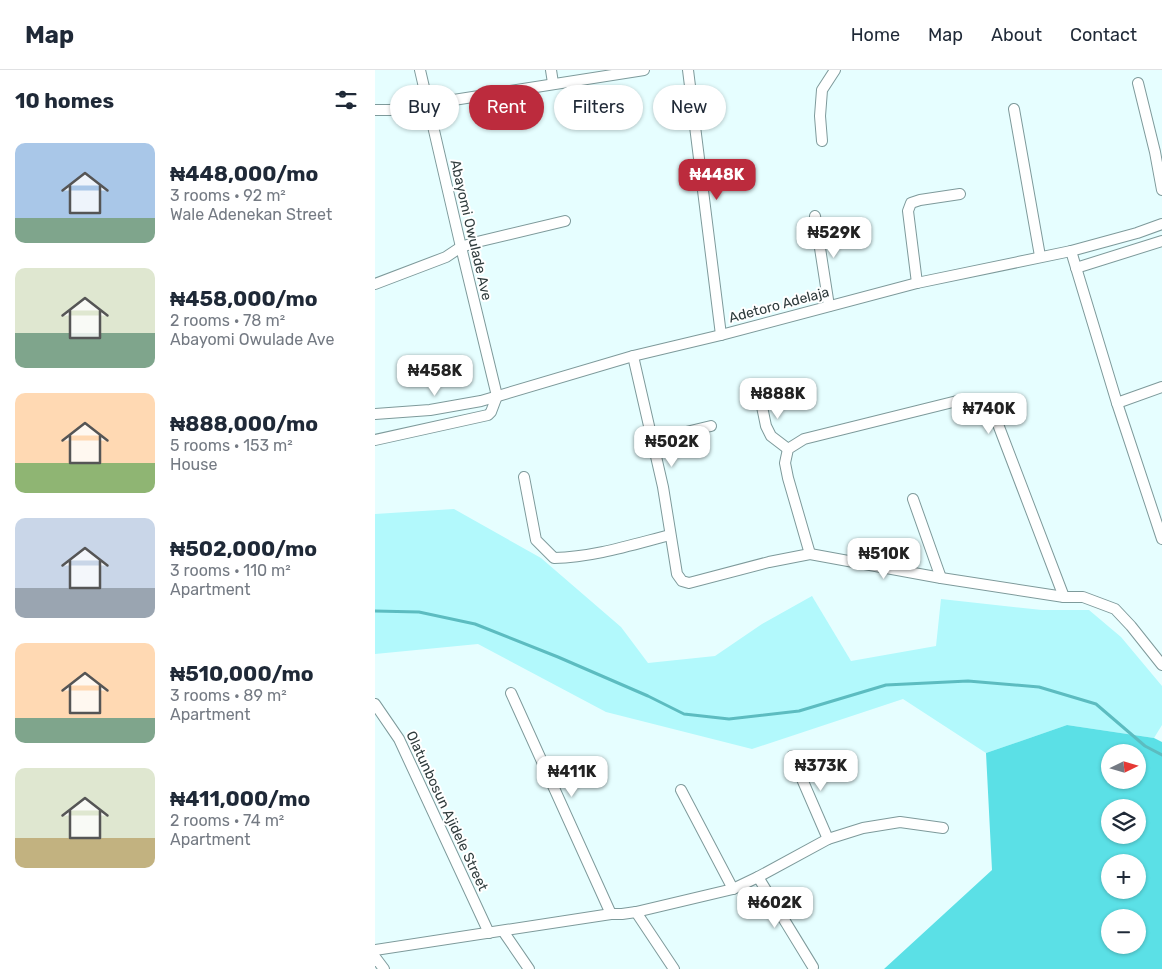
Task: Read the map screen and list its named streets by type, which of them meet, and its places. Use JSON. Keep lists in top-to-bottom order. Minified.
{"streets":{"street":["Abayomi Owulade Ave","Adetoro Adelaja","Olatunbosun Ajidele Street"]},"crossings":[["Abayomi Owulade Ave","Adetoro Adelaja"]],"north":"right","page":{"header":"Map","nav":["Home","Map","About","Contact"],"heading":"10 homes","chip":["Buy","Rent","Filters","New"],"list":[{"name":"₦448,000/mo","note":"3 rooms · 92 m² · Wale Adenekan Street"},{"name":"₦458,000/mo","note":"2 rooms · 78 m² · Abayomi Owulade Ave"},{"name":"₦888,000/mo","note":"5 rooms · 153 m² · House"},{"name":"₦502,000/mo","note":"3 rooms · 110 m² · Apartment"},{"name":"₦510,000/mo","note":"3 rooms · 89 m² · Apartment"},{"name":"₦411,000/mo","note":"2 rooms · 74 m² · Apartment"}],"price":["₦448K","₦529K","₦458K","₦888K","₦740K","₦502K","₦510K","₦373K","₦411K","₦602K"],"map_buttons":["+","−"]}}
